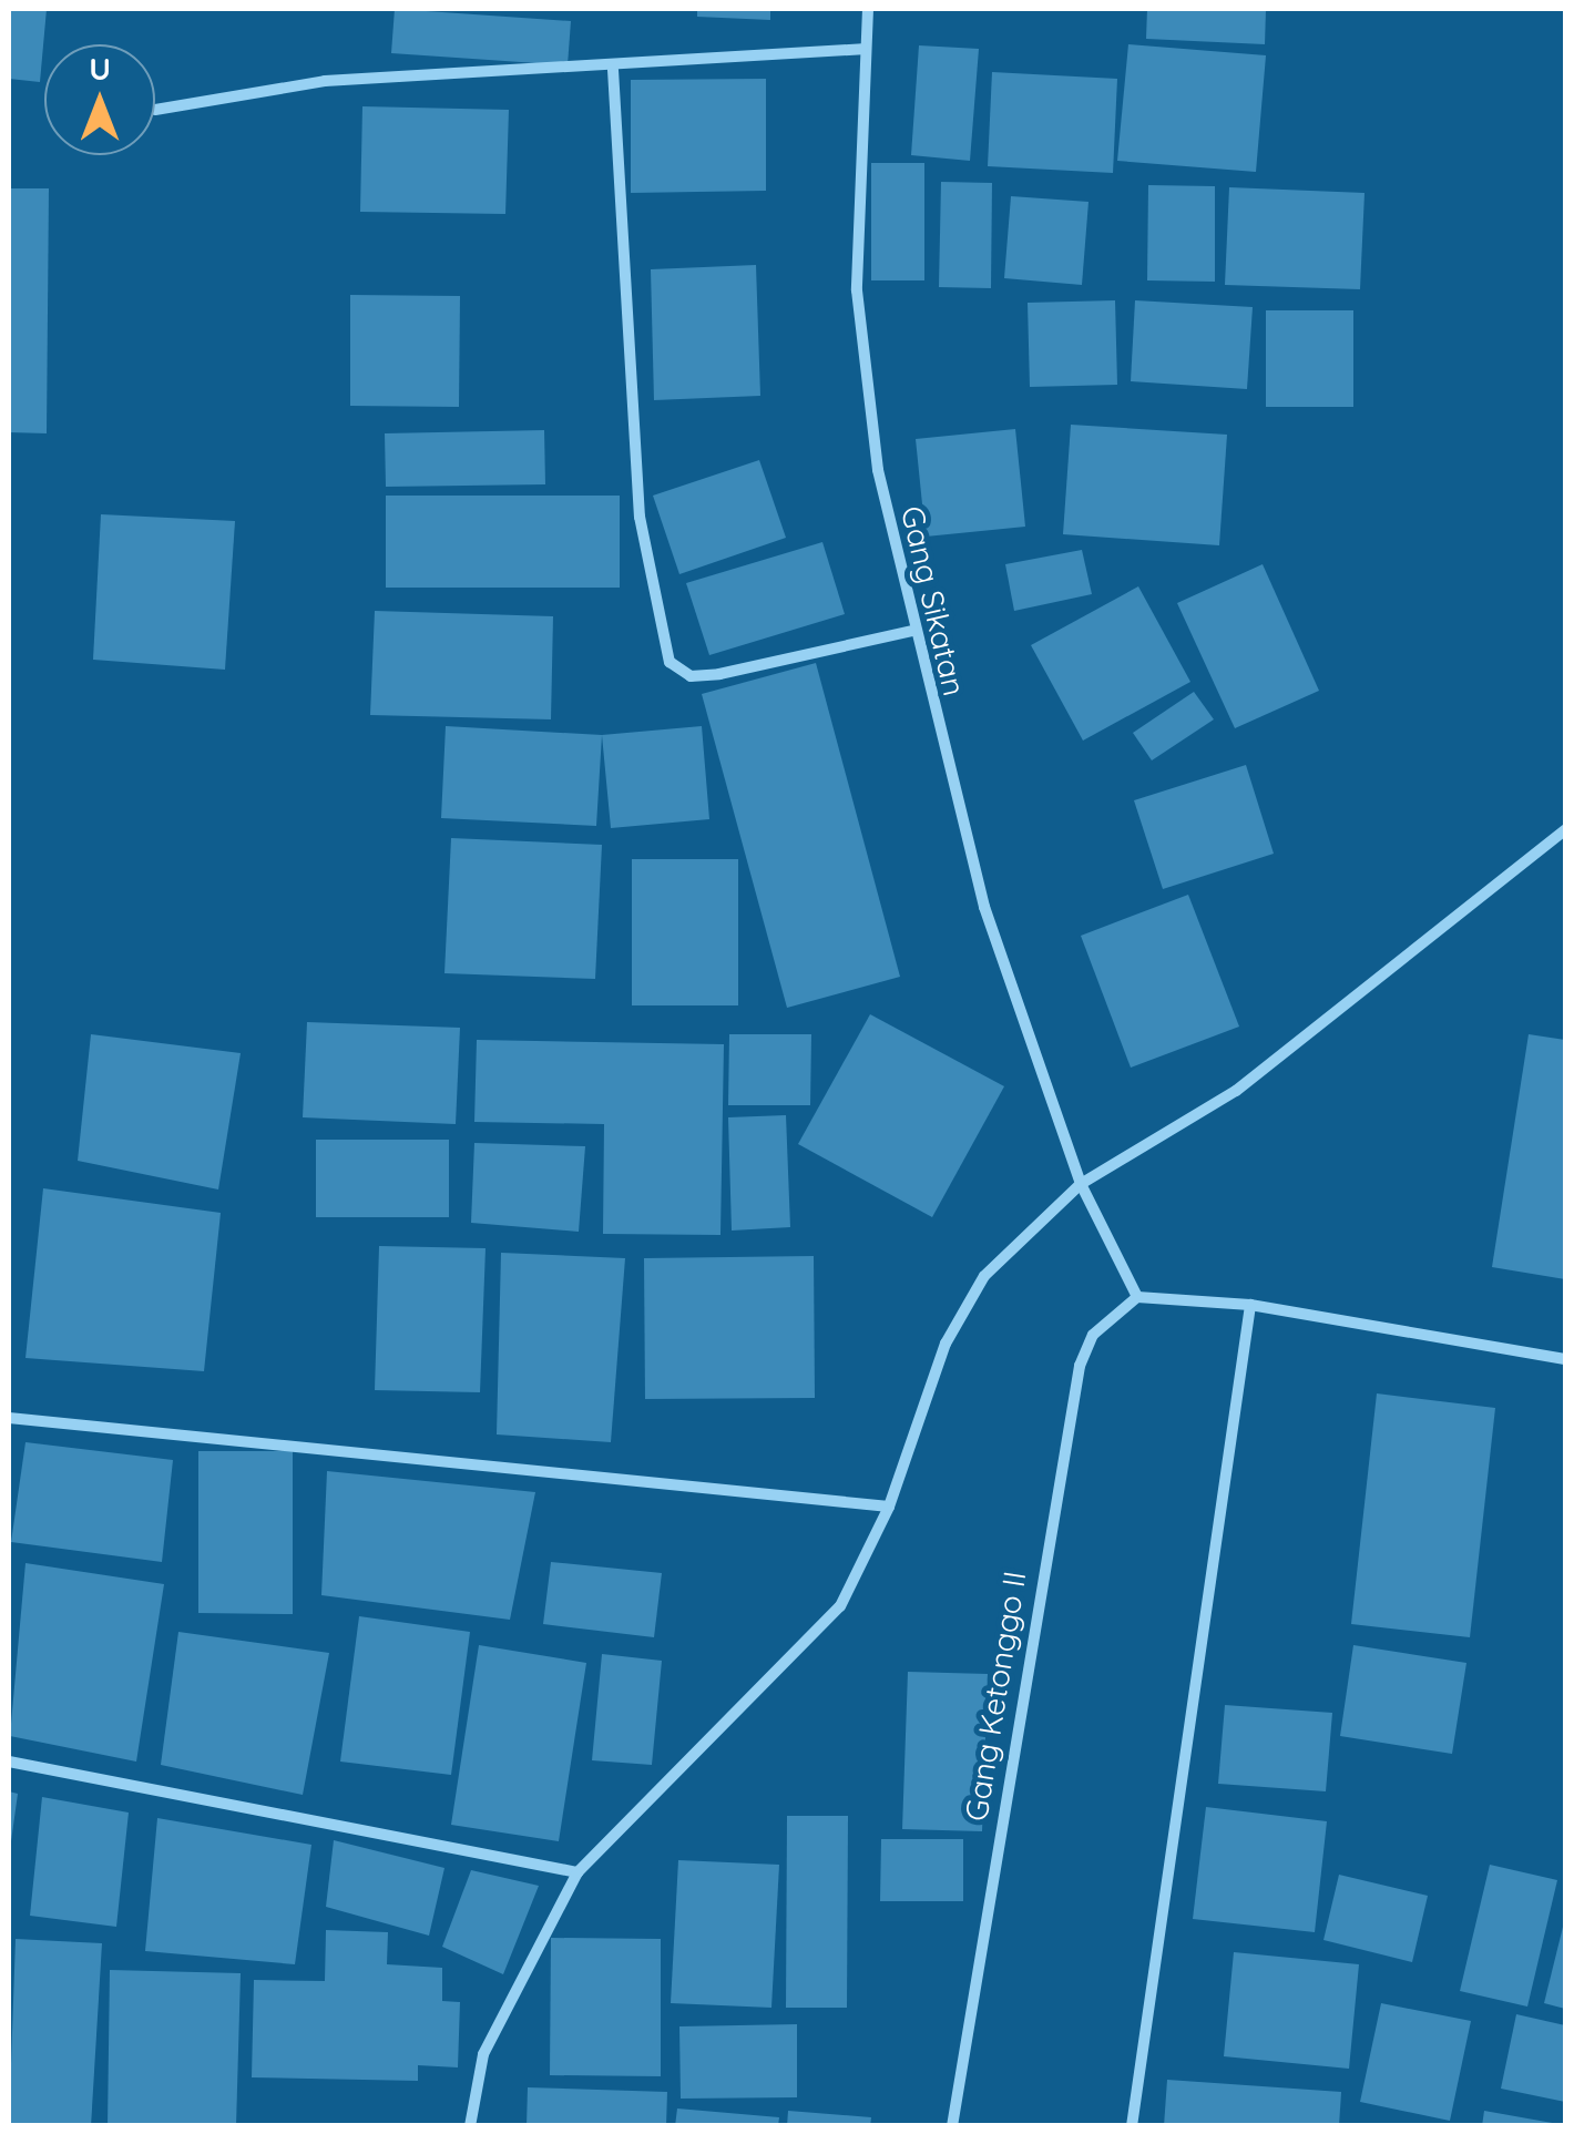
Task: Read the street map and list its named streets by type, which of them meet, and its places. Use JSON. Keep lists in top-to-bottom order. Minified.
{"streets":{"street":["Gang Sikatan","Gang Ketonggo II"]},"crossings":[["Gang Sikatan","Gang Ketonggo II"]],"north":"top"}
